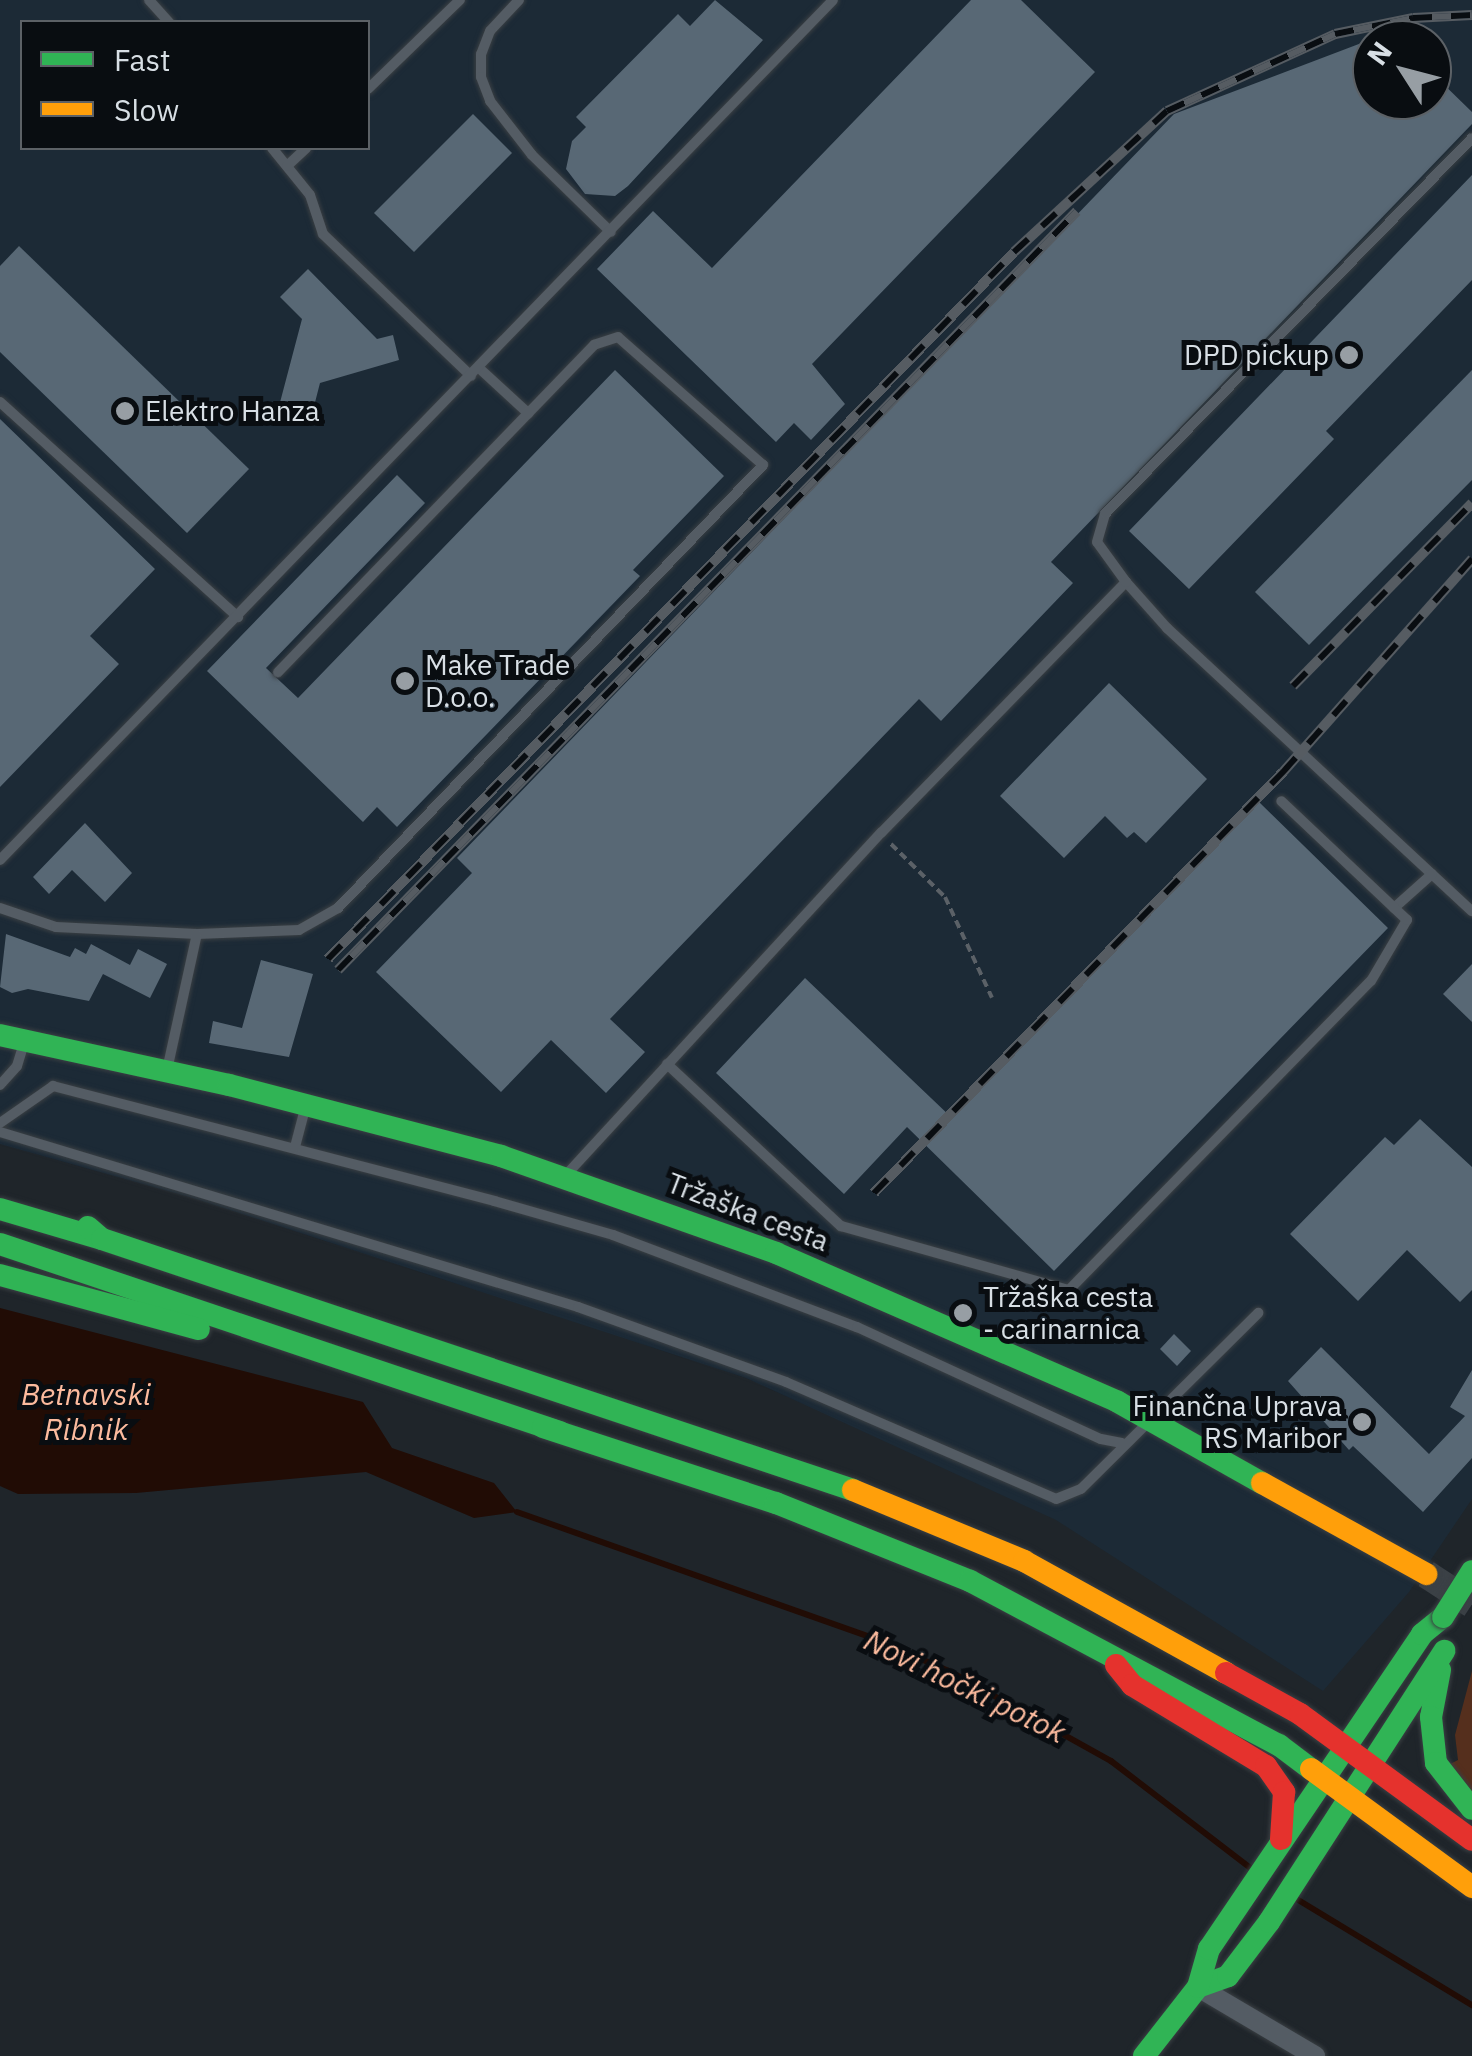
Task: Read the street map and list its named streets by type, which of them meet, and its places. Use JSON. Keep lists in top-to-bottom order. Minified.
{"streets":{"main road":["Tržaška cesta"]},"water":["Betnavski Ribnik","Novi hočki potok"],"places":["DPD pickup","Elektro Hanza","Make Trade D.o.o.","Tržaška cesta - carinarnica","Finančna Uprava RS Maribor"],"legend":["Fast","Slow"],"north":"top left"}
